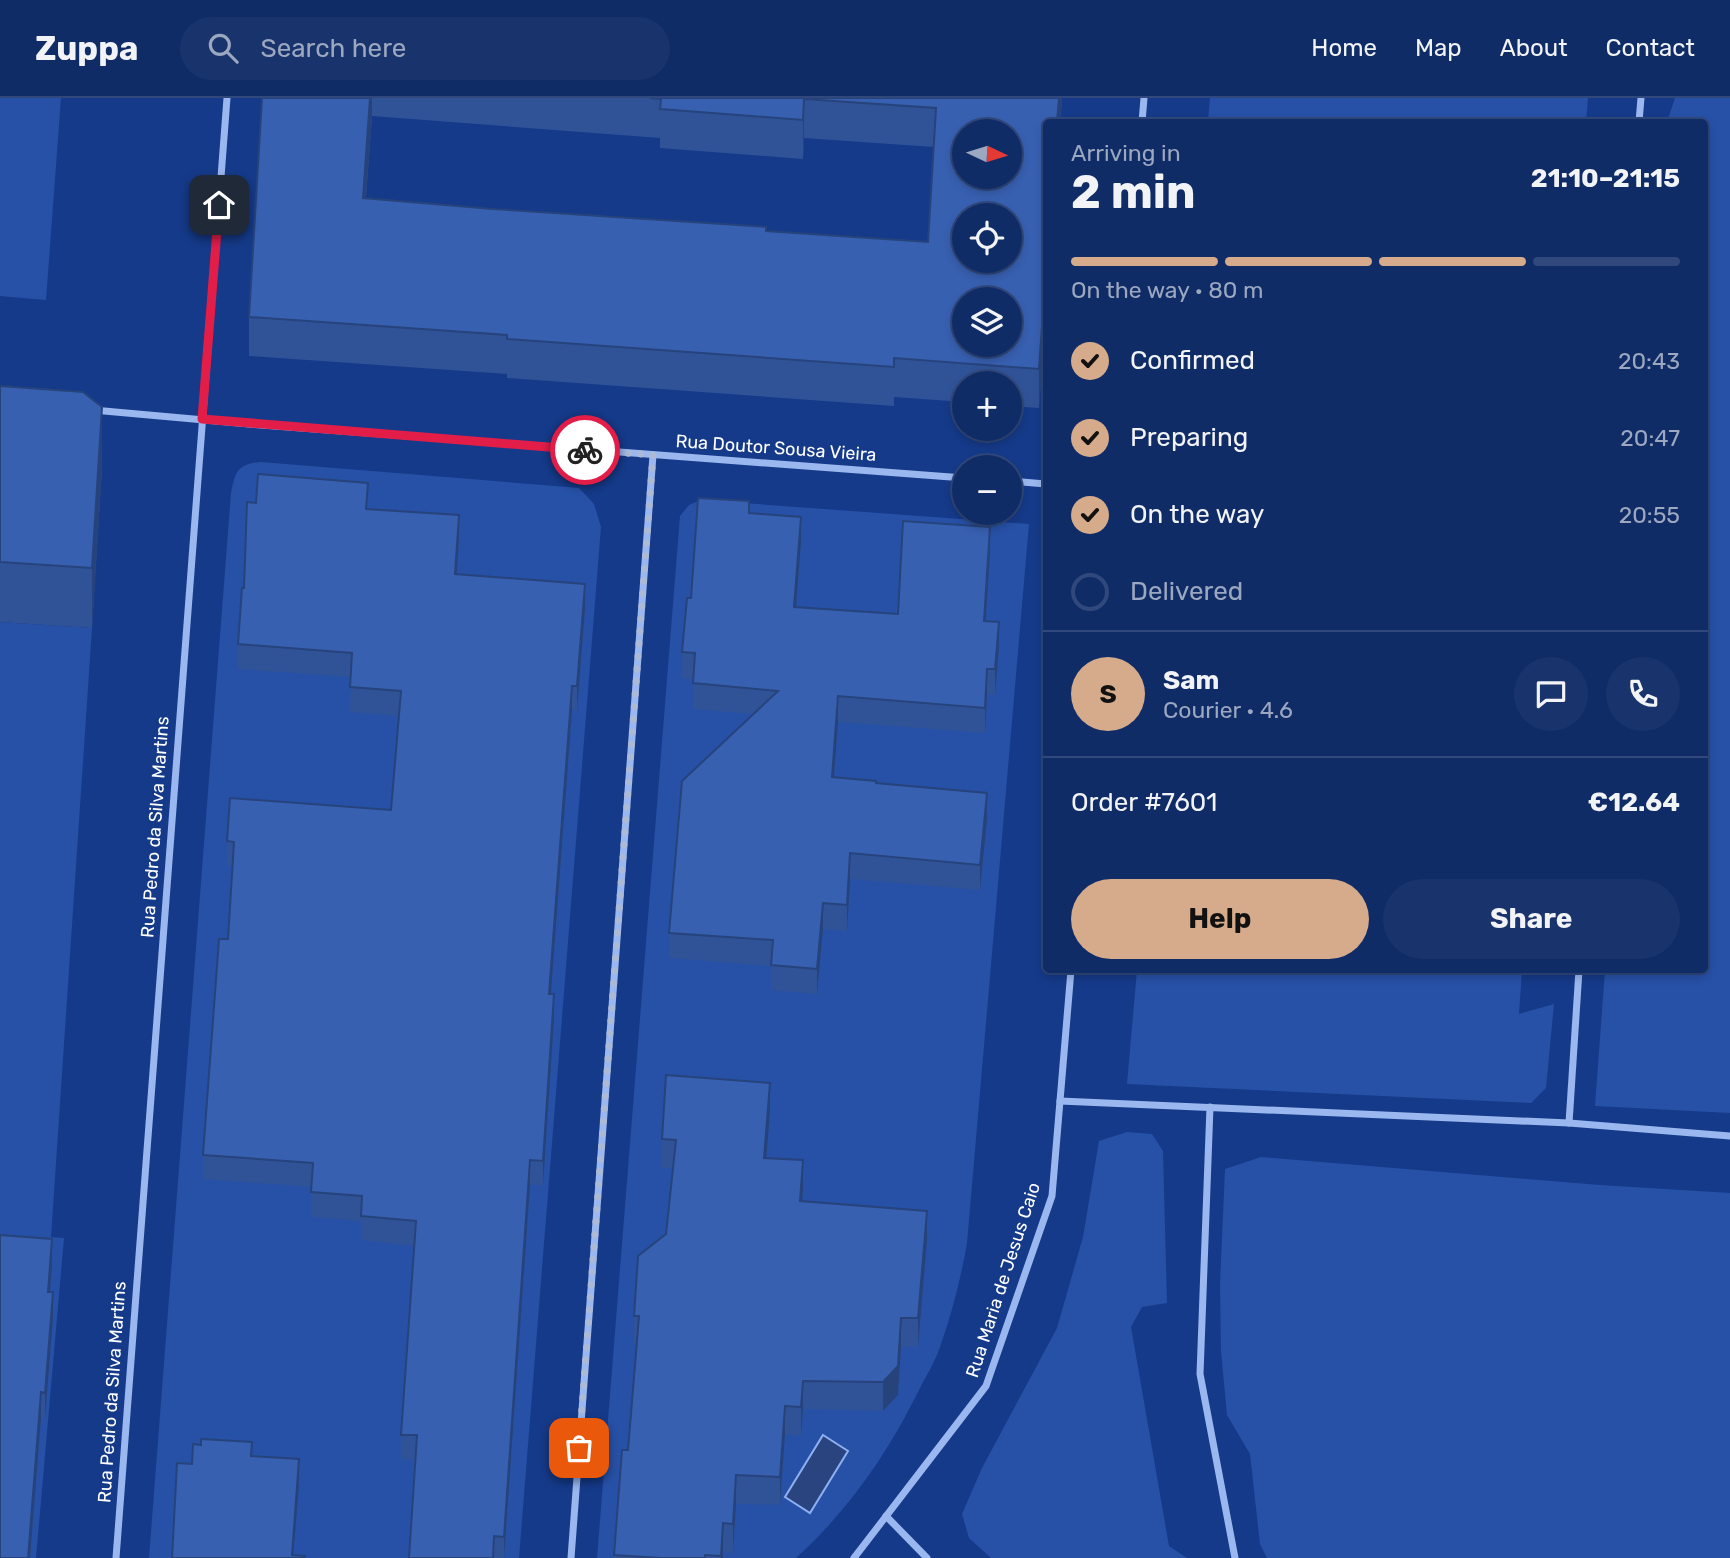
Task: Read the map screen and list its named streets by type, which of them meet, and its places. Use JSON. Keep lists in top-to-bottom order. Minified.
{"streets":{"street":["Rua Doutor Sousa Vieira","Rua Pedro da Silva Martins","Rua Maria de Jesus Caio"]},"crossings":[["Rua Doutor Sousa Vieira","Rua Pedro da Silva Martins"]],"north":"right","page":{"header":"Zuppa","search":"Search here","nav":["Home","Map","About","Contact"],"map_buttons":["+","−"],"heading":["2 min","Arriving in","21:10–21:15"],"panel":["Sam","Courier · 4.6","Order #7601","€12.64"],"bar":"On the way · 80 m","list":[["Confirmed","20:43"],["Preparing","20:47"],["On the way","20:55"],"Delivered"],"round":"S","buttons":["Help","Share"]}}
